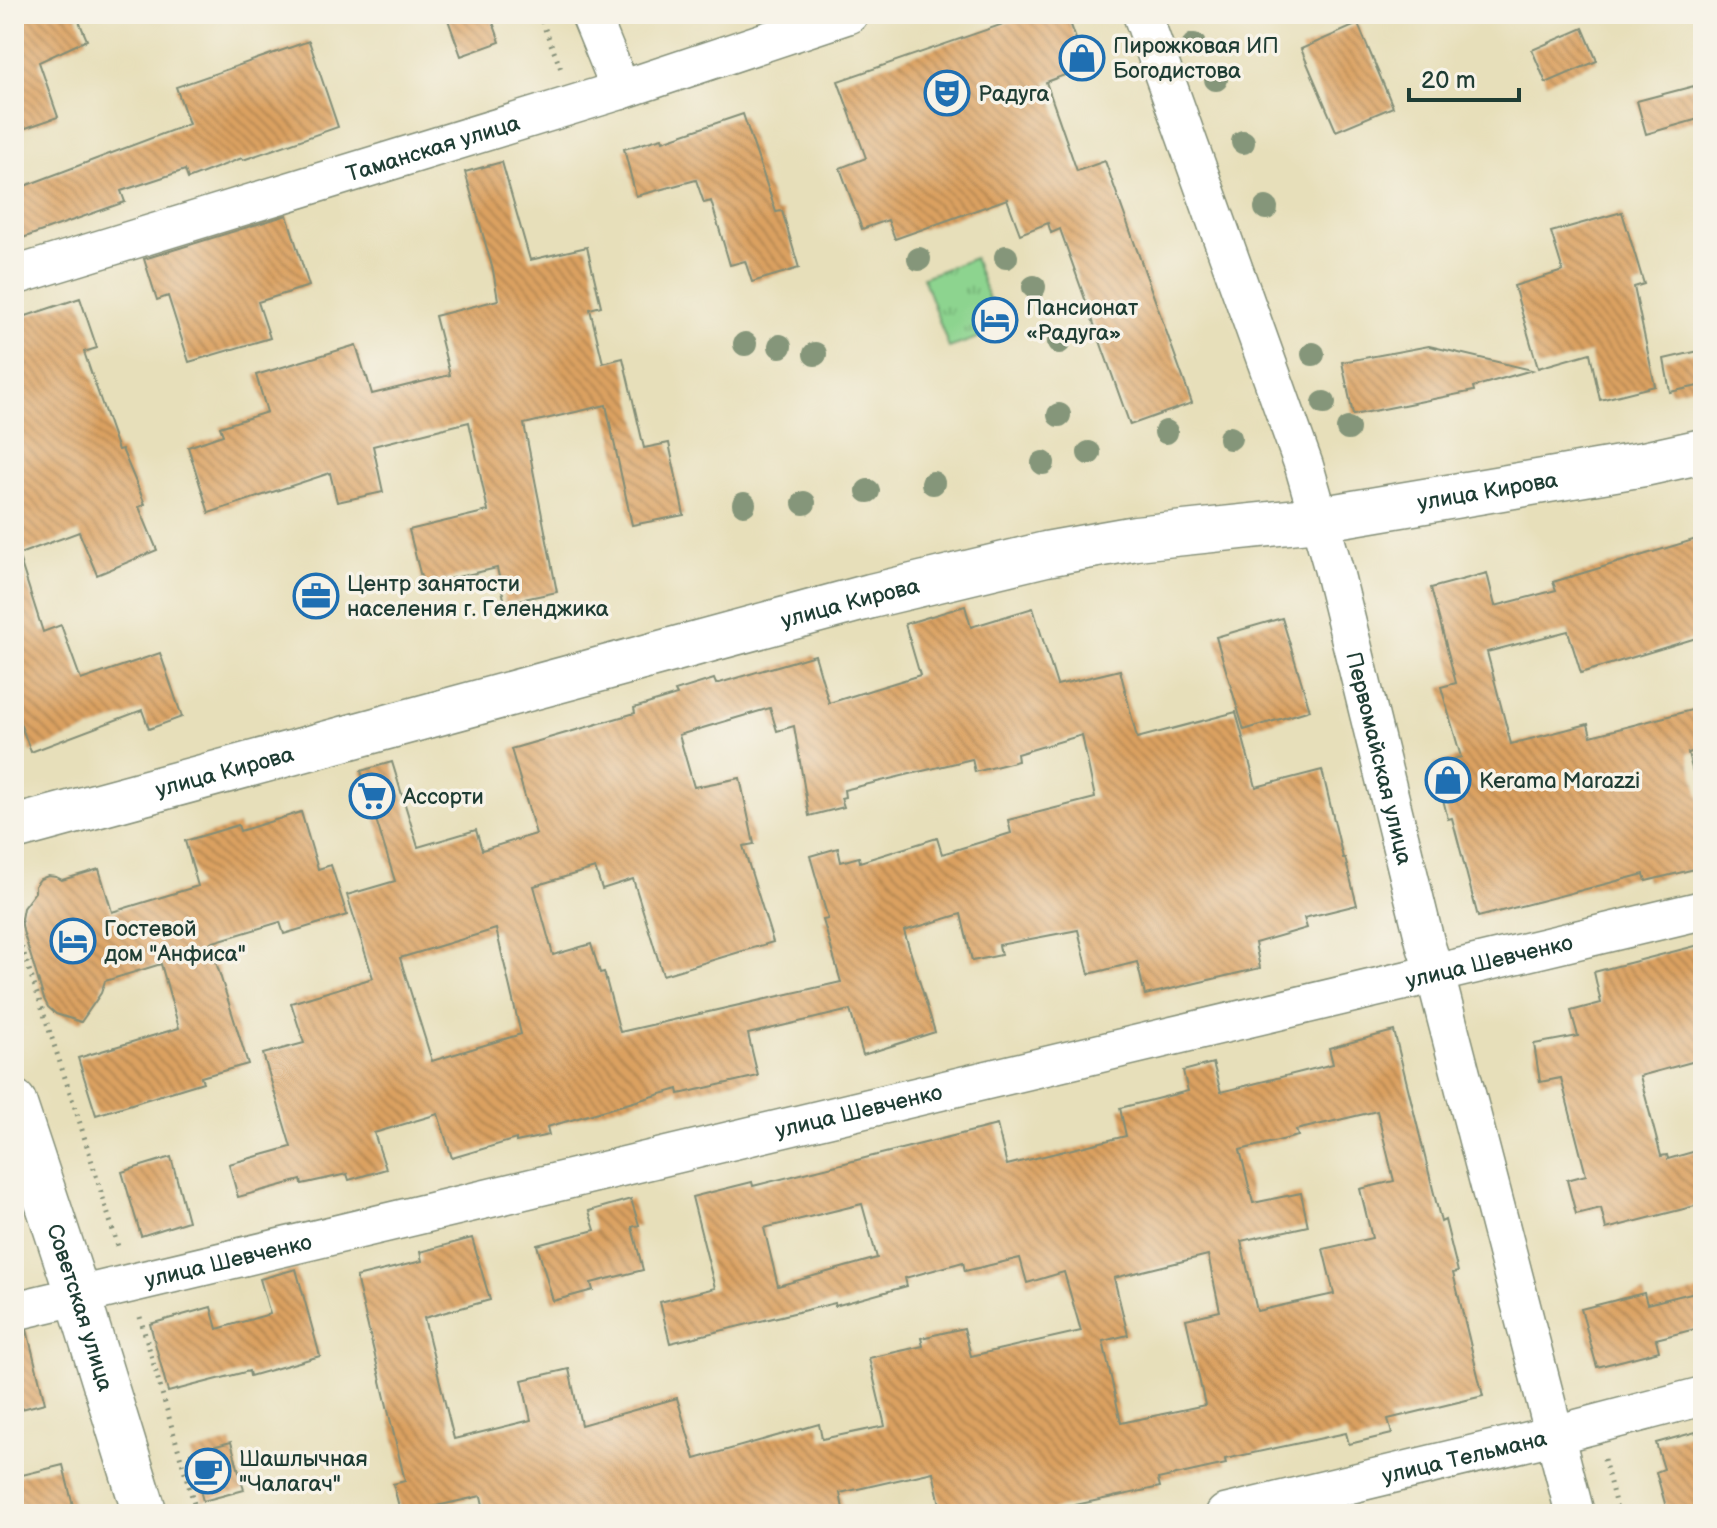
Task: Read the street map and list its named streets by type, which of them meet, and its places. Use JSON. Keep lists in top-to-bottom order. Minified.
{"streets":{"main road":["улица Кирова","Советская улица"],"street":["Таманская улица","Первомайская улица","улица Шевченко","улица Тельмана"]},"crossings":[["улица Кирова","Первомайская улица"],["Первомайская улица","улица Шевченко"],["Первомайская улица","улица Тельмана"],["улица Шевченко","Советская улица"]],"places":{"shop":["Пирожковая ИП Богодистова","Kerama Marazzi"],"theatre":["Радуга"],"hotel":["Пансионат «Радуга»","Гостевой дом \"Анфиса\""],"office":["Центр занятости населения г. Геленджика"],"supermarket":["Ассорти"],"cafe":["Шашлычная \"Чалагач\""]},"scale_bar":"20 m"}
